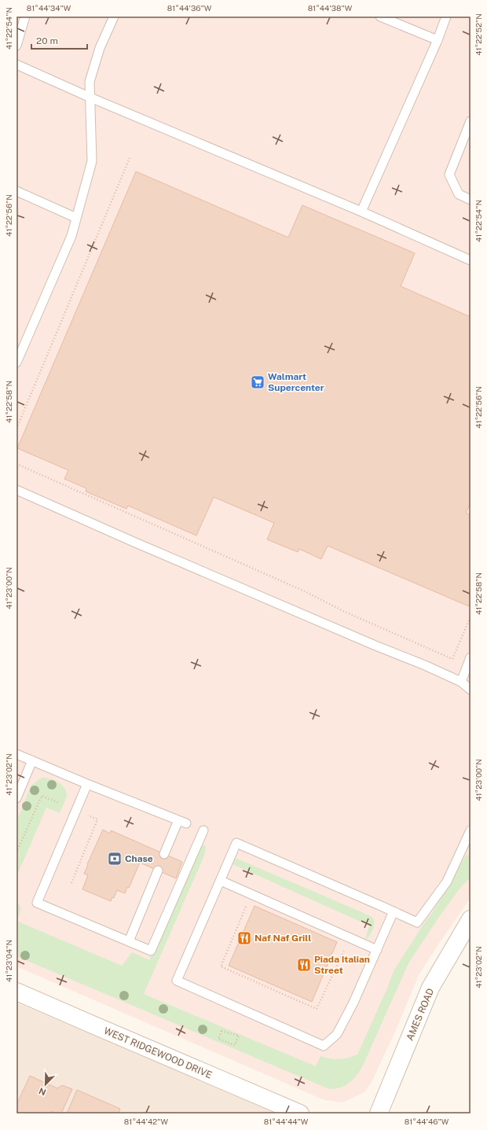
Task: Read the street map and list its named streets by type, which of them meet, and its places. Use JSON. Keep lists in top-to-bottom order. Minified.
{"streets":{"main road":["AMES ROAD","WEST RIDGEWOOD DRIVE"]},"places":{"supermarket":["Walmart Supercenter"],"bank":["Chase"],"restaurant":["Naf Naf Grill","Piada Italian Street"]},"scale_bar":"20 m","north":"bottom left","coordinates":["81°44'34\"W","81°44'36\"W","81°44'38\"W","41°22'54\"N","41°22'52\"N","41°22'56\"N","41°22'58\"N","41°23'00\"N","41°23'02\"N","41°23'04\"N","81°44'42\"W","81°44'44\"W","81°44'46\"W"]}
